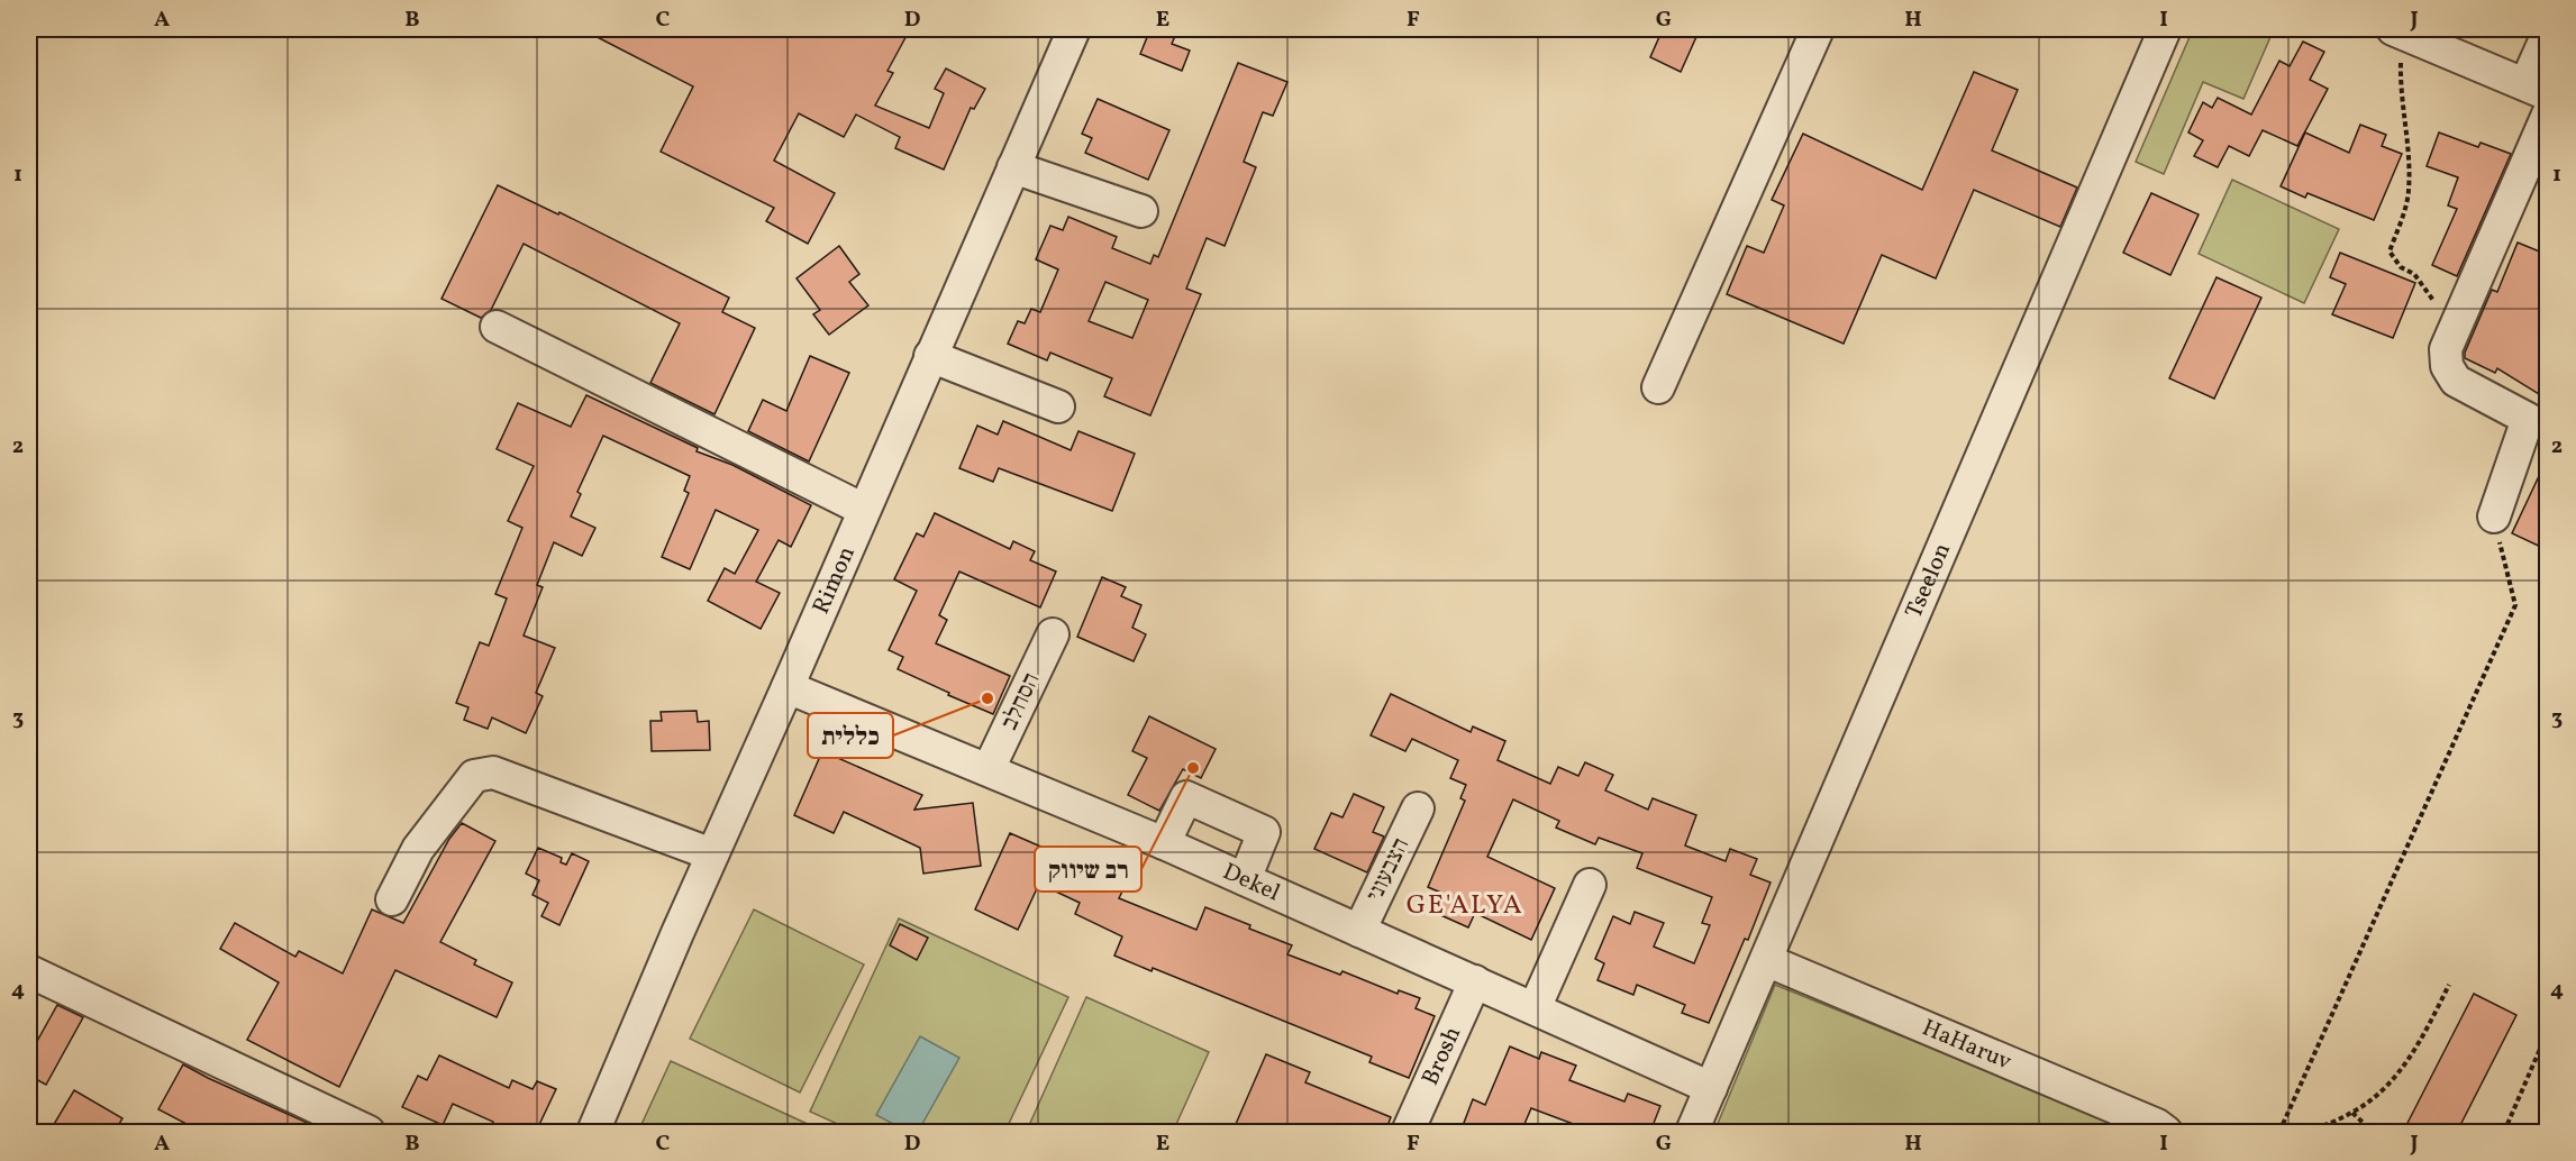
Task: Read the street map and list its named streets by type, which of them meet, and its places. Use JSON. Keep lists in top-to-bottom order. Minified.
{"streets":{"street":["Rimon","Tseelon","הסחלב","הצבעוני","Dekel","HaHaruv","Brosh"]},"crossings":[["Rimon","Dekel"],["Tseelon","Dekel"],["Tseelon","HaHaruv"],["הסחלב","Dekel"],["הצבעוני","Dekel"],["Dekel","Brosh"]],"districts":["GE'ALYA"],"places":["כללית","רב שיווק"],"grid":{"columns":["A","B","C","D","E","F","G","H","I","J"],"rows":["1","2","3","4"]}}
